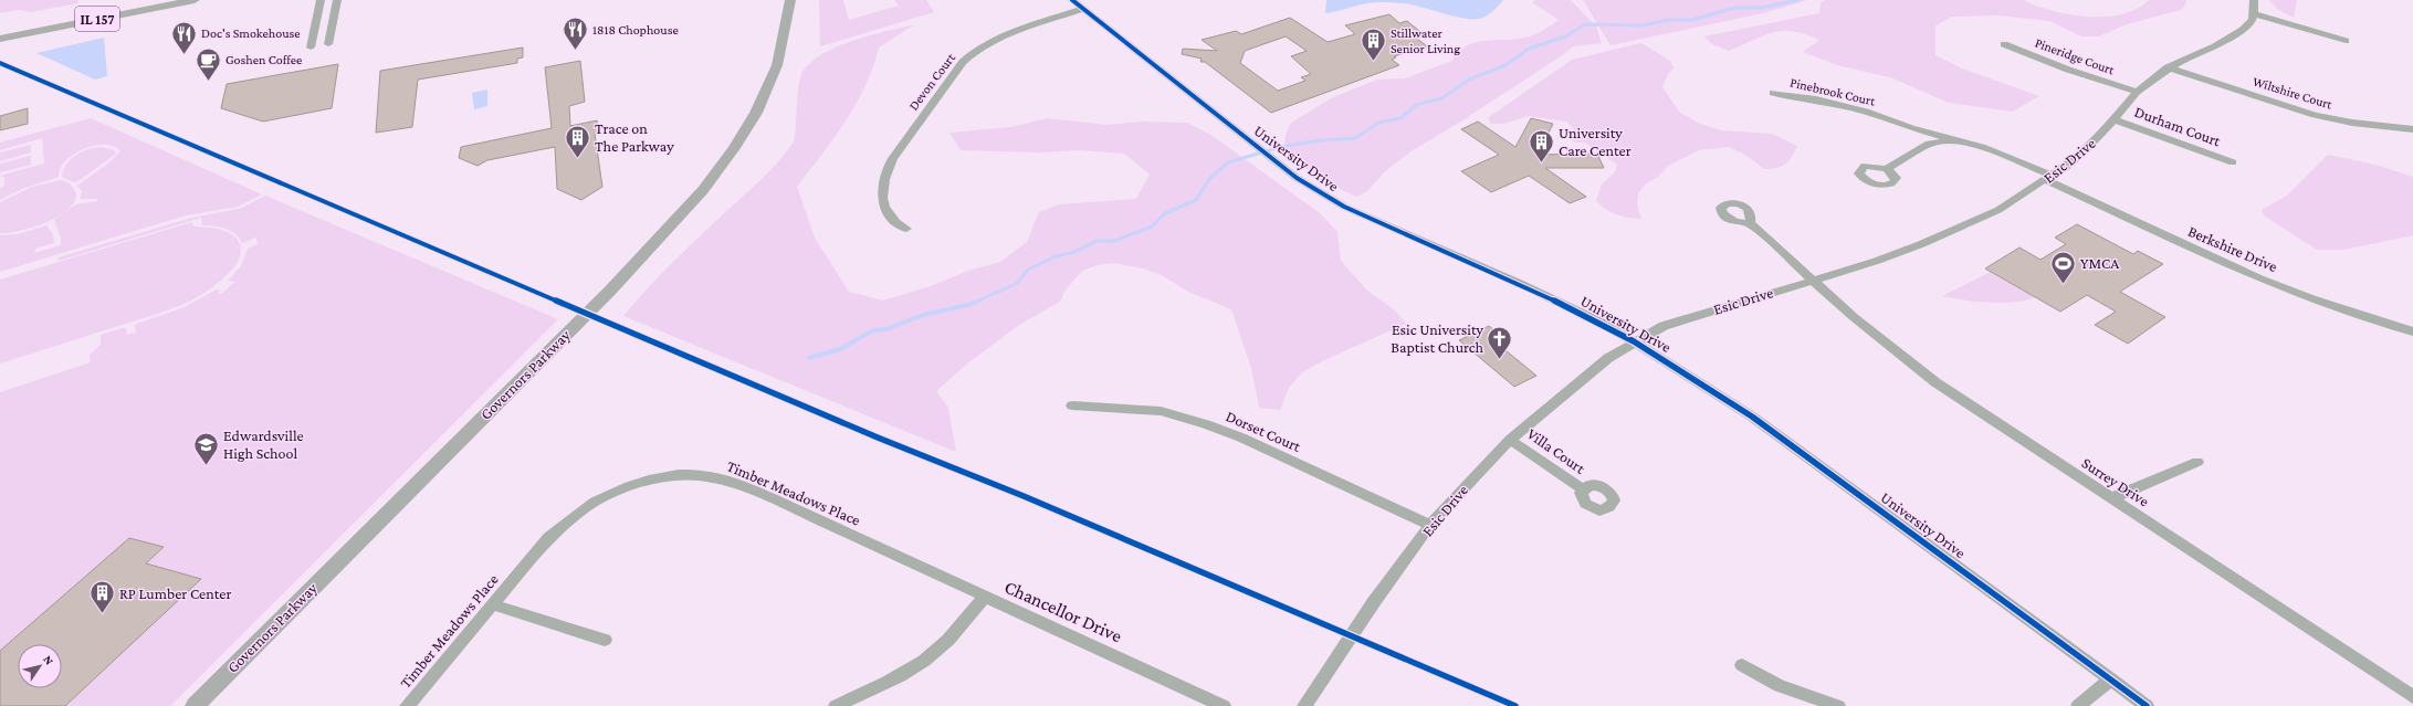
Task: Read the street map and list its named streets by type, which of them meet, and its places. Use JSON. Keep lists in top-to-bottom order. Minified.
{"streets":{"main road":["IL 157","Governors Parkway"],"street":["Pineridge Court","Devon Court","Pinebrook Court","Wiltshire Court","Durham Court","University Drive","Esic Drive","Berkshire Drive","Dorset Court","Villa Court","Surrey Drive","Timber Meadows Place","Chancellor Drive"]},"crossings":[["Pineridge Court","Esic Drive"],["Devon Court","University Drive"],["Pinebrook Court","Esic Drive"],["Pinebrook Court","Berkshire Drive"],["Wiltshire Court","Esic Drive"],["Durham Court","Esic Drive"],["University Drive","Esic Drive"],["Esic Drive","Berkshire Drive"],["Esic Drive","Dorset Court"],["Esic Drive","Villa Court"],["Esic Drive","Surrey Drive"],["Timber Meadows Place","Chancellor Drive"]],"places":{"restaurant":["1818 Chophouse","Doc's Smokehouse"],"building":["Stillwater Senior Living","Trace on The Parkway","University Care Center","RP Lumber Center"],"cafe":["Goshen Coffee"],"sports":["YMCA"],"church":["Esic University Baptist Church"],"school or university":["Edwardsville High School"]},"north":"top right"}
